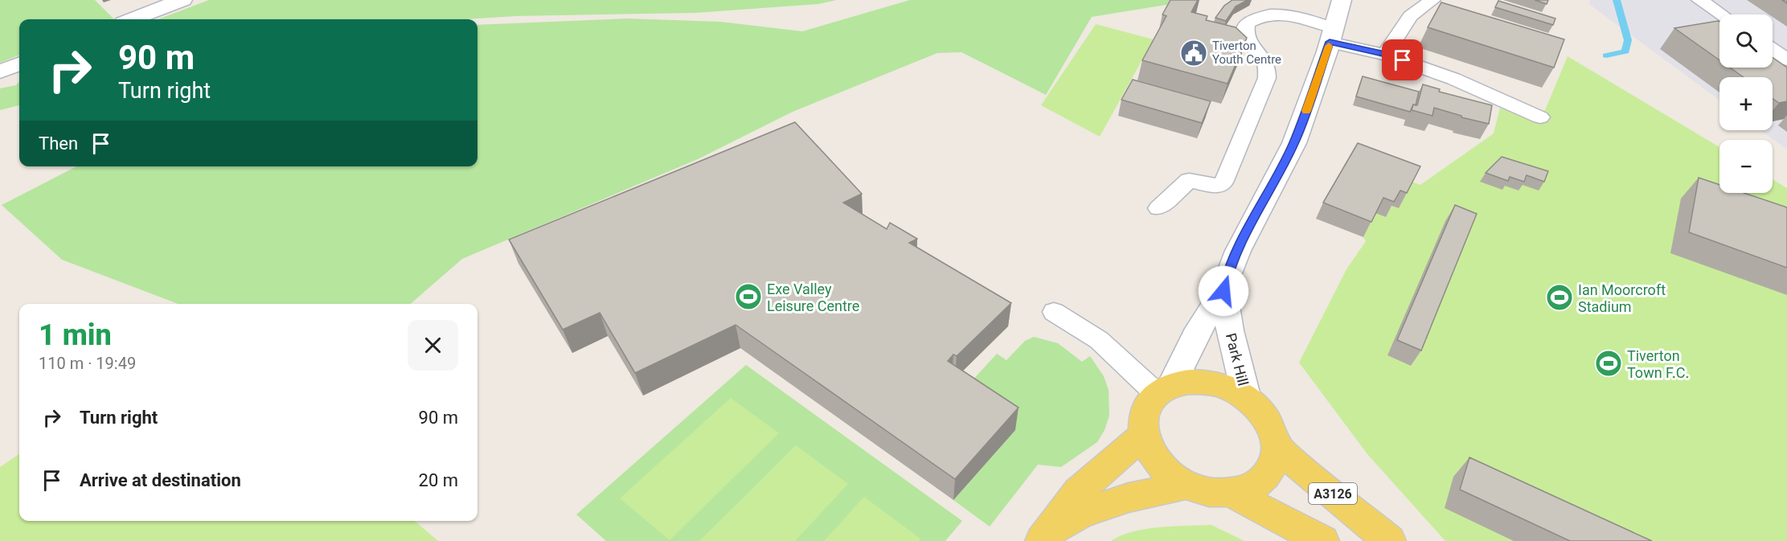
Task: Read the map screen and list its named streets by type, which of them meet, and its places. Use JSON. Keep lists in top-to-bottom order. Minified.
{"streets":{"main road":["A3126"],"street":["Park Hill"]},"crossings":[["Park Hill","A3126"]],"places":{"public building":["Tiverton Youth Centre"],"sports":["Exe Valley Leisure Centre","Ian Moorcroft Stadium","Tiverton Town F.C."]},"page":{"map_buttons":["+","−"],"turn":["90 m","Turn right"],"then":"Then","heading":["1 min","110 m · 19:49"],"list":[{"name":"Turn right","value":"90 m"},{"name":"Arrive at destination","value":"20 m"}]}}
